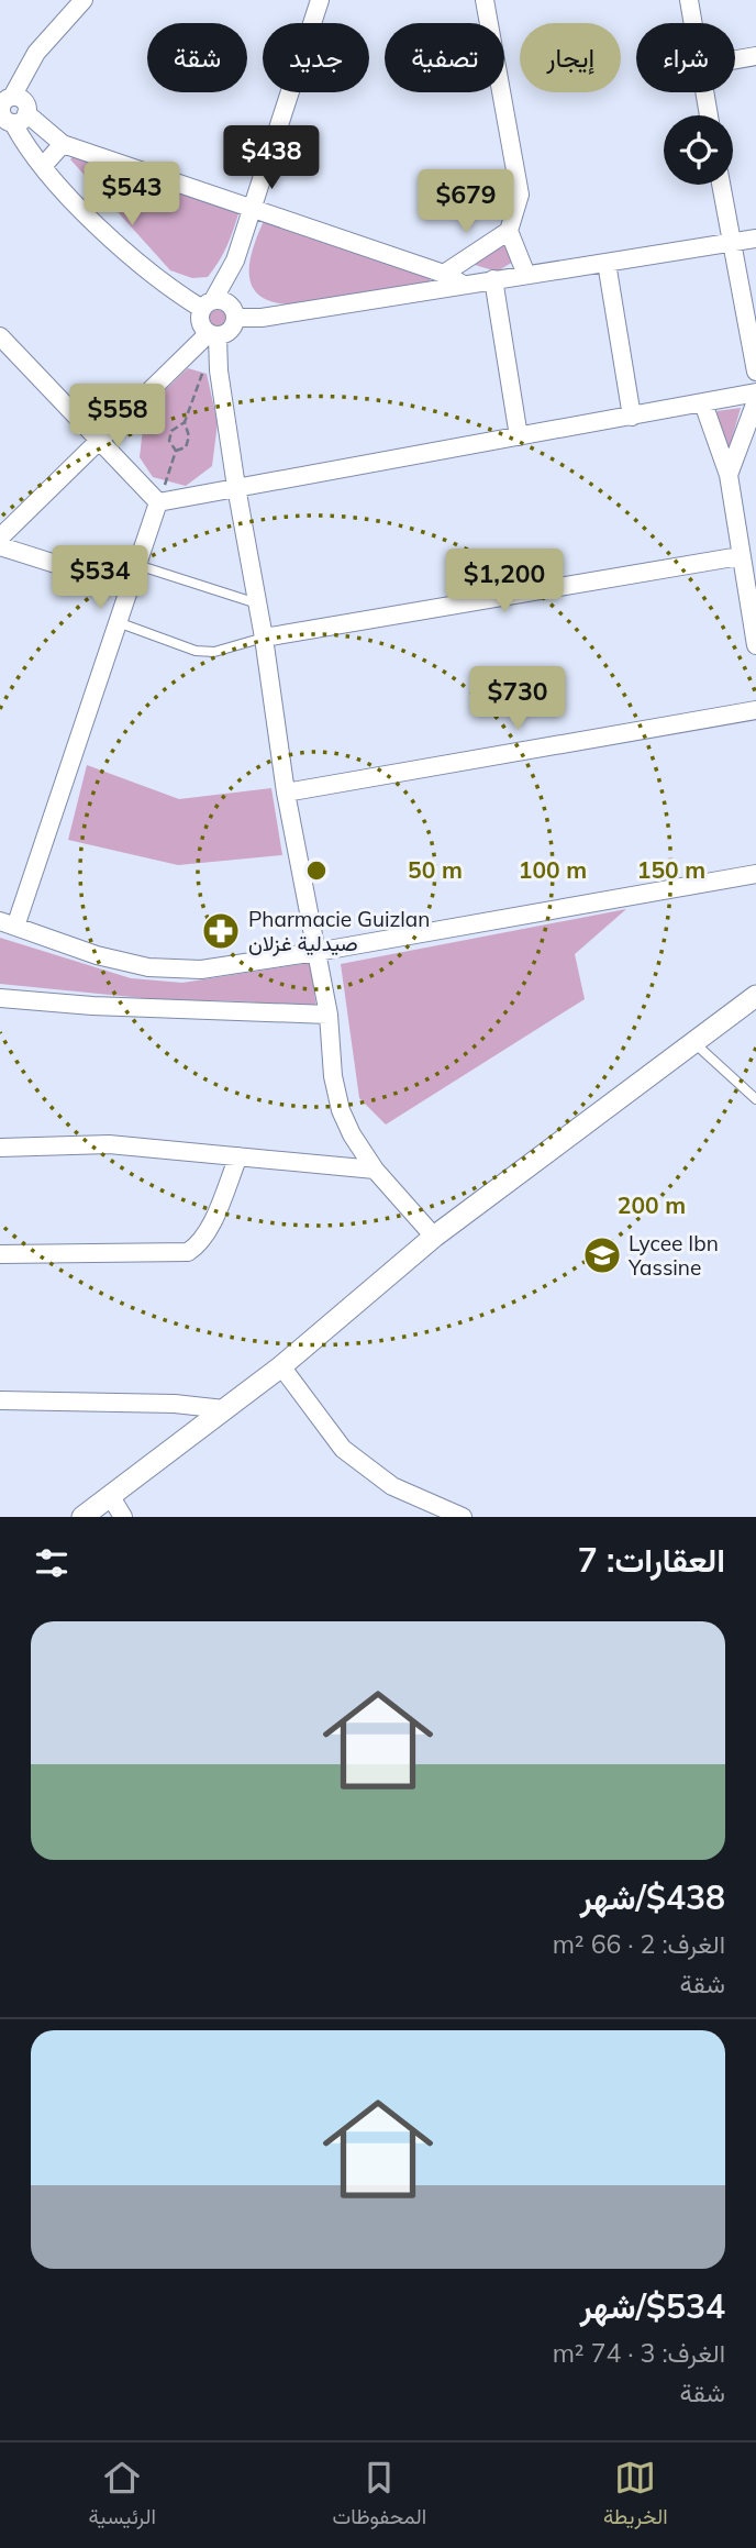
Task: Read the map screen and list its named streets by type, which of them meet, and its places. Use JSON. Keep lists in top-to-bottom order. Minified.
{"places":{"pharmacy":["Pharmacie Guizlan صيدلية غزلان"],"school or university":["Lycee Ibn Yassine"]},"page":{"chip":["شراء","إيجار","تصفية","جديد","شقة"],"price":["$438","$543","$679","$558","$534","$1,200","$730"],"heading":"العقارات: 7","list":[{"name":"$438/شهر","note":"الغرف: 2 · 66 m² · شقة"},{"name":"$534/شهر","note":"الغرف: 3 · 74 m² · شقة"}],"tabs":["الخريطة","المحفوظات","الرئيسية"]},"rings":["50 m","100 m","150 m","200 m"]}
